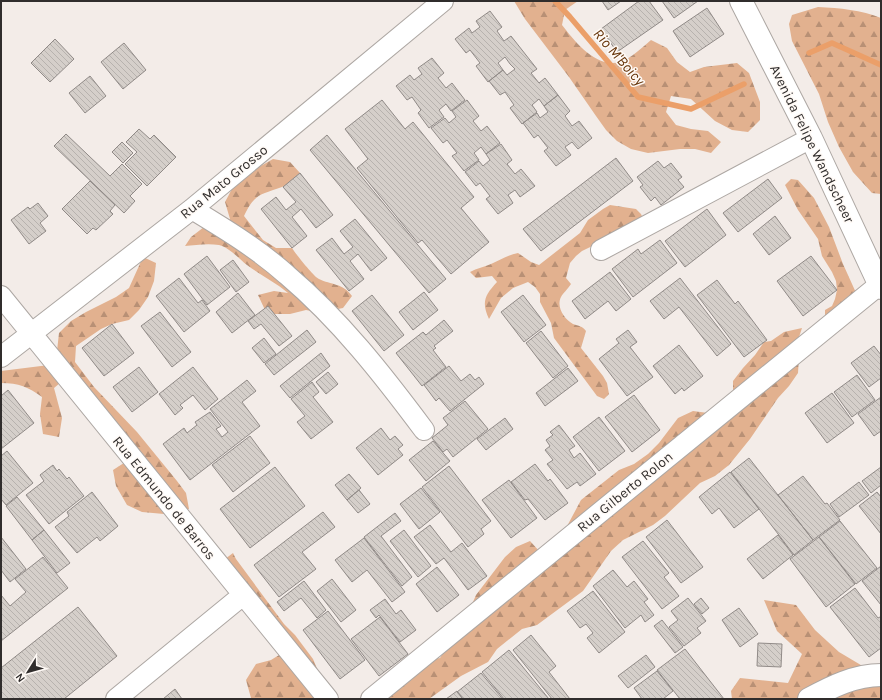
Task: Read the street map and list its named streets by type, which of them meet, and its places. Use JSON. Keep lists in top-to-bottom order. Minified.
{"streets":{"main road":["Avenida Felipe Wandscheer"],"street":["Rua Mato Grosso","Rua Gilberto Rolon","Rua Edmundo de Barros"]},"crossings":[["Avenida Felipe Wandscheer","Rua Gilberto Rolon"],["Rua Mato Grosso","Rua Edmundo de Barros"]],"water":["Rio M'Boicy"],"north":"bottom left"}
